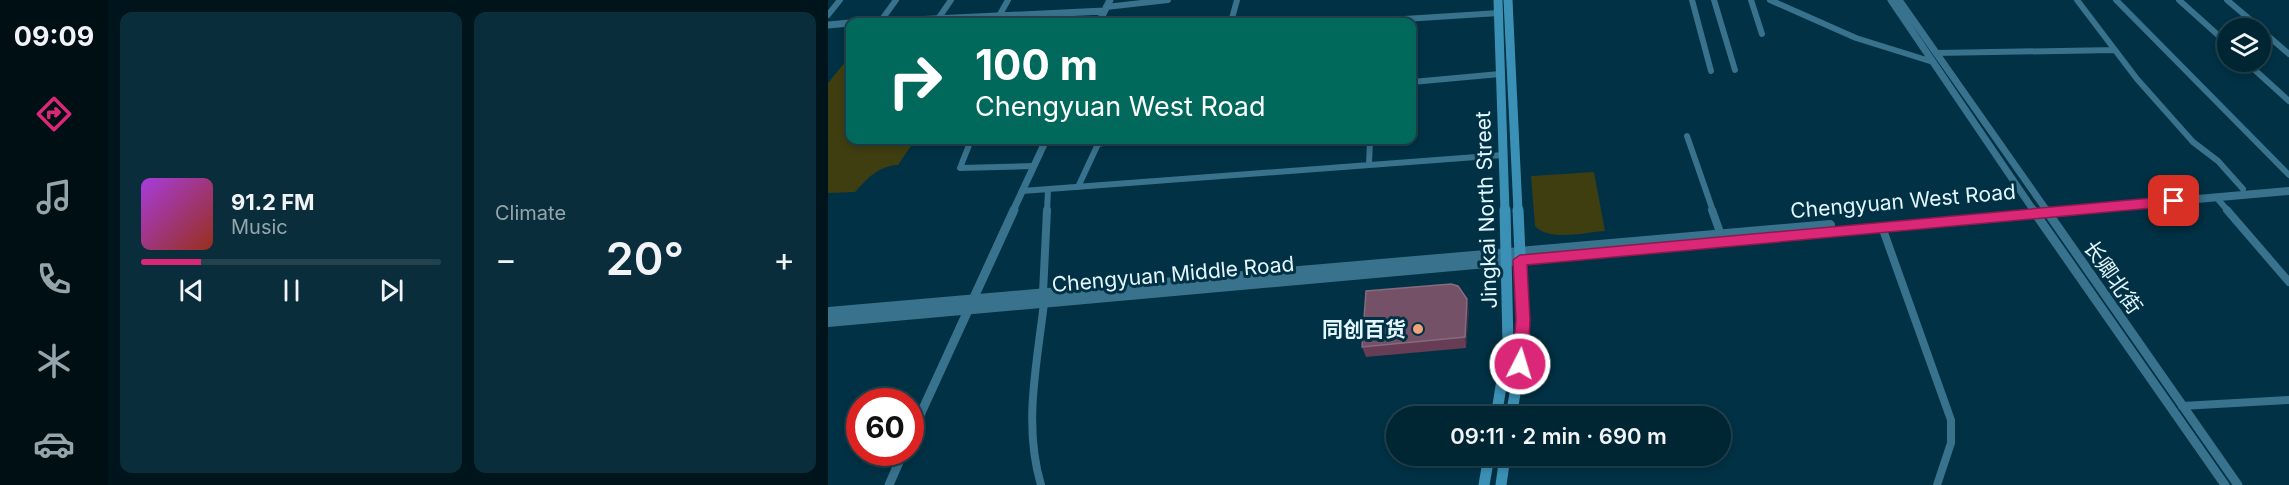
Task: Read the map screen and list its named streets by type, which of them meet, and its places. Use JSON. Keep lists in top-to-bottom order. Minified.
{"streets":{"main road":["Chengyuan West Road","Jingkai North Street","Chengyuan Middle Road"],"street":["长卿北街"]},"crossings":[["Chengyuan West Road","Jingkai North Street"],["Chengyuan West Road","Chengyuan Middle Road"],["Chengyuan West Road","长卿北街"],["Jingkai North Street","Chengyuan Middle Road"]],"places":["同创百货"],"page":{"tabs":"09:09","tile":"Climate","turn":["100 m","Chengyuan West Road"],"song":["91.2 FM","Music"],"heat":["−","20°","+"],"limit":"60","trip":"09:11 · 2 min · 690 m"}}
